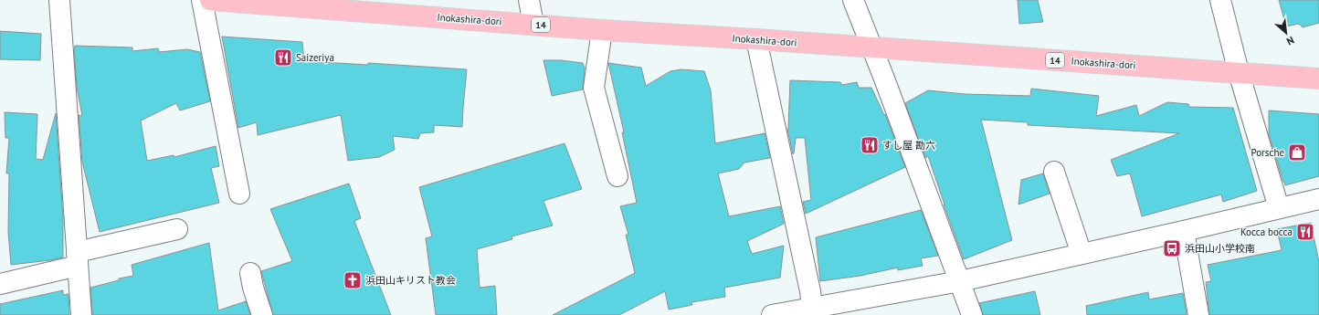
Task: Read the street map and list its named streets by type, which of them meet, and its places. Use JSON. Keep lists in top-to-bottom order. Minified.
{"streets":{"main road":["Inokashira-dori","14"]},"places":{"restaurant":["Saizeriya","すし屋 勘六","Kocca bocca"],"shop":["Porsche"],"bus stop":["浜田山小学校南"],"church":["浜田山キリスト教会"]},"north":"bottom right"}
